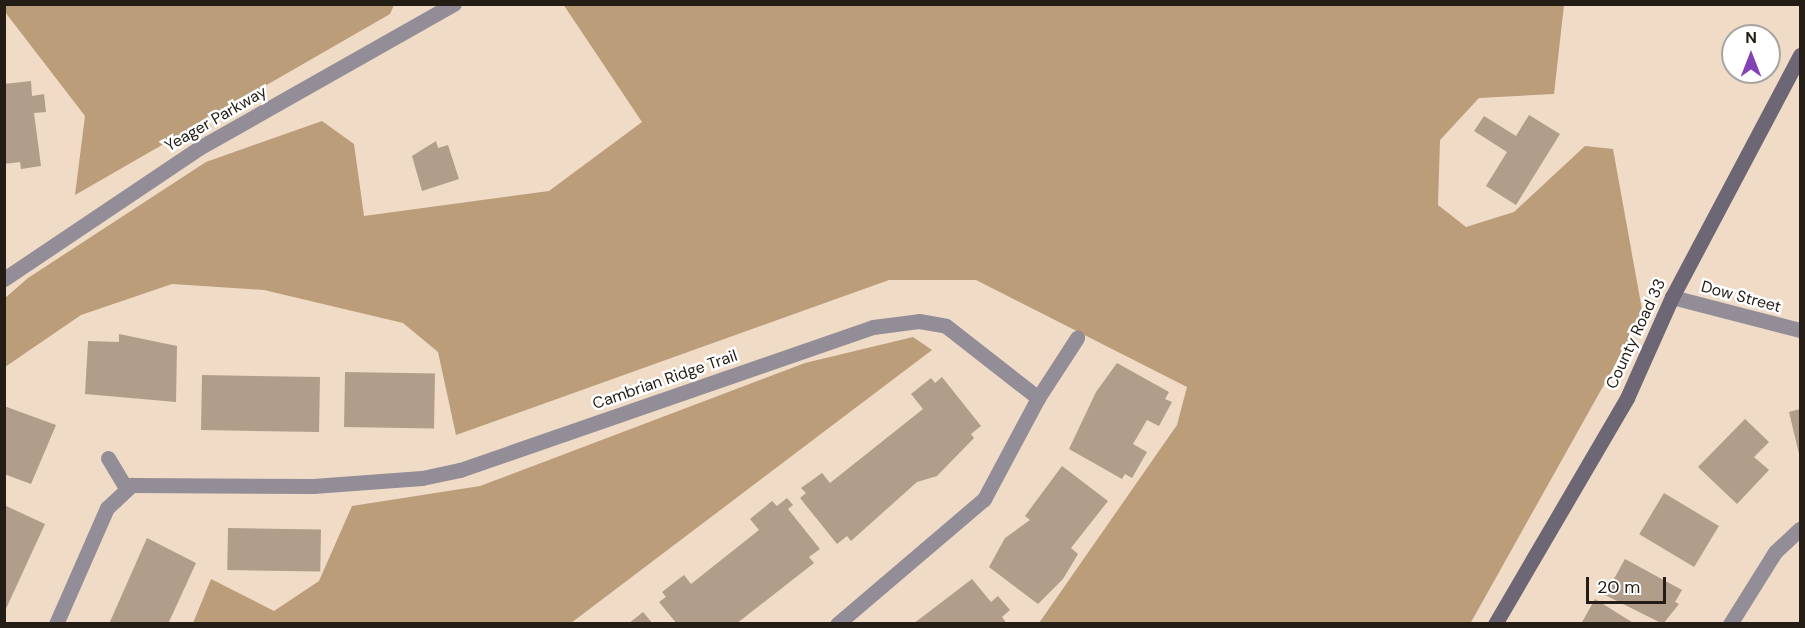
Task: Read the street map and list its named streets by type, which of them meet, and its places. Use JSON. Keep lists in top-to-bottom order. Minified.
{"streets":{"street":["Yeager Parkway","Dow Street","County Road 33","Cambrian Ridge Trail"]},"crossings":[["Dow Street","County Road 33"]],"scale_bar":"20 m","north":"top"}
